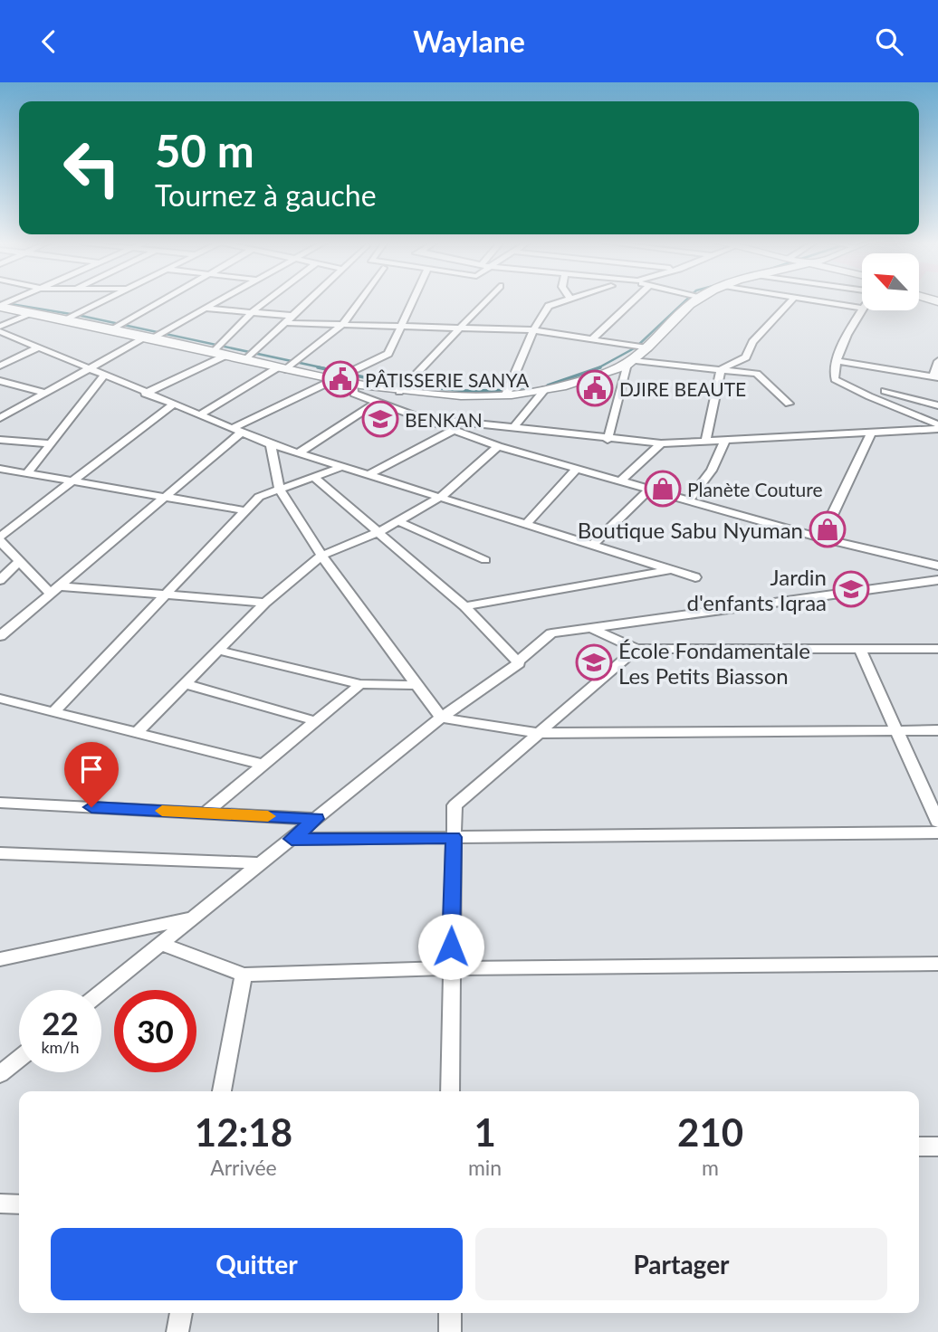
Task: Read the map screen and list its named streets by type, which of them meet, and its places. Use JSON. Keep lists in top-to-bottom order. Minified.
{"places":{"public building":["PÂTISSERIE SANYA","DJIRE BEAUTE"],"school or university":["BENKAN","Jardin d'enfants Iqraa","École Fondamentale Les Petits Biasson"],"shop":["Planète Couture","Boutique Sabu Nyuman"]},"north":"top left","page":{"header":"Waylane","turn":["50 m","Tournez à gauche"],"speed":"22 km/h","limit":"30","eta":["12:18","Arrivée","1","min","210","m"],"buttons":["Quitter","Partager"]}}
